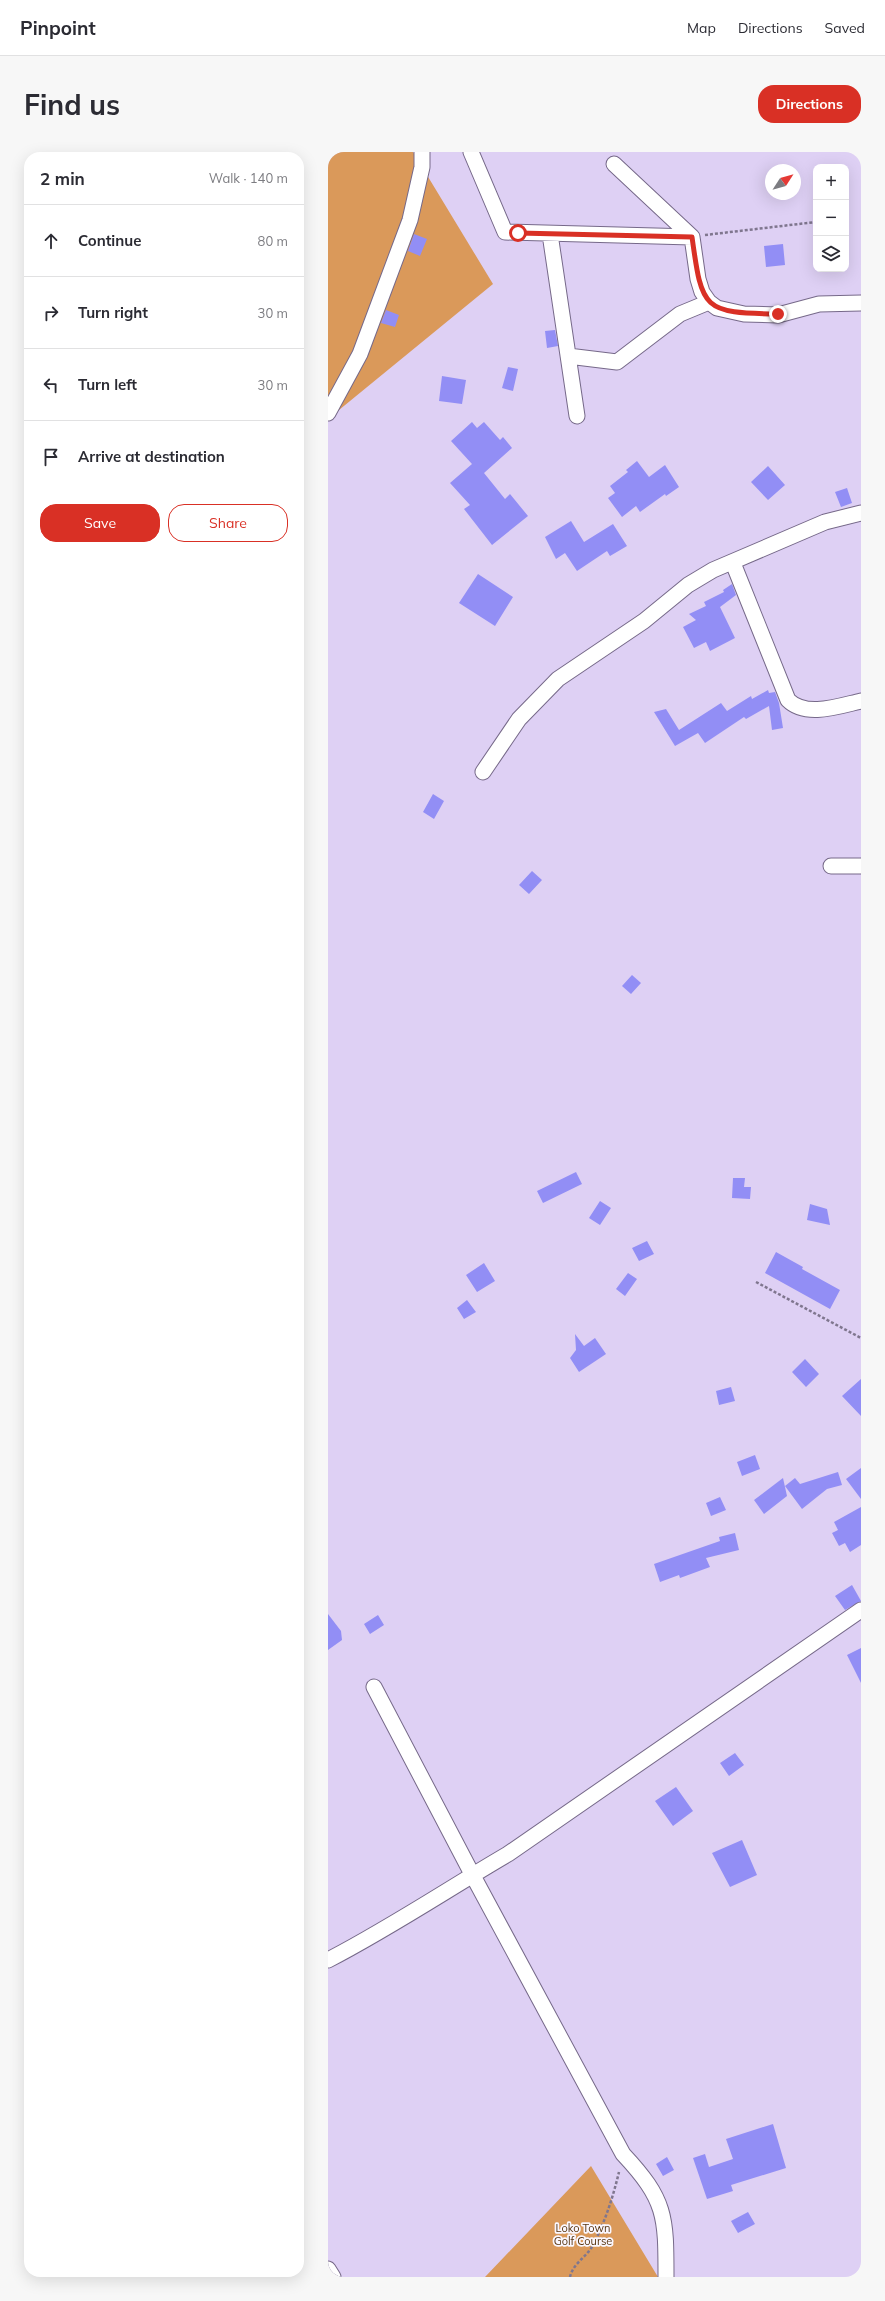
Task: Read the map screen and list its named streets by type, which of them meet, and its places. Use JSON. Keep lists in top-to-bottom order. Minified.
{"parks":["Loko Town Golf Course"],"north":"top right","page":{"header":"Pinpoint","nav":["Map","Directions","Saved"],"buttons":["Directions",["Save","Share"]],"title":"Find us","heading":["2 min","Walk · 140 m"],"map_buttons":["+","−"],"list":[["Continue","80 m"],["Turn right","30 m"],["Turn left","30 m"],"Arrive at destination"]}}
